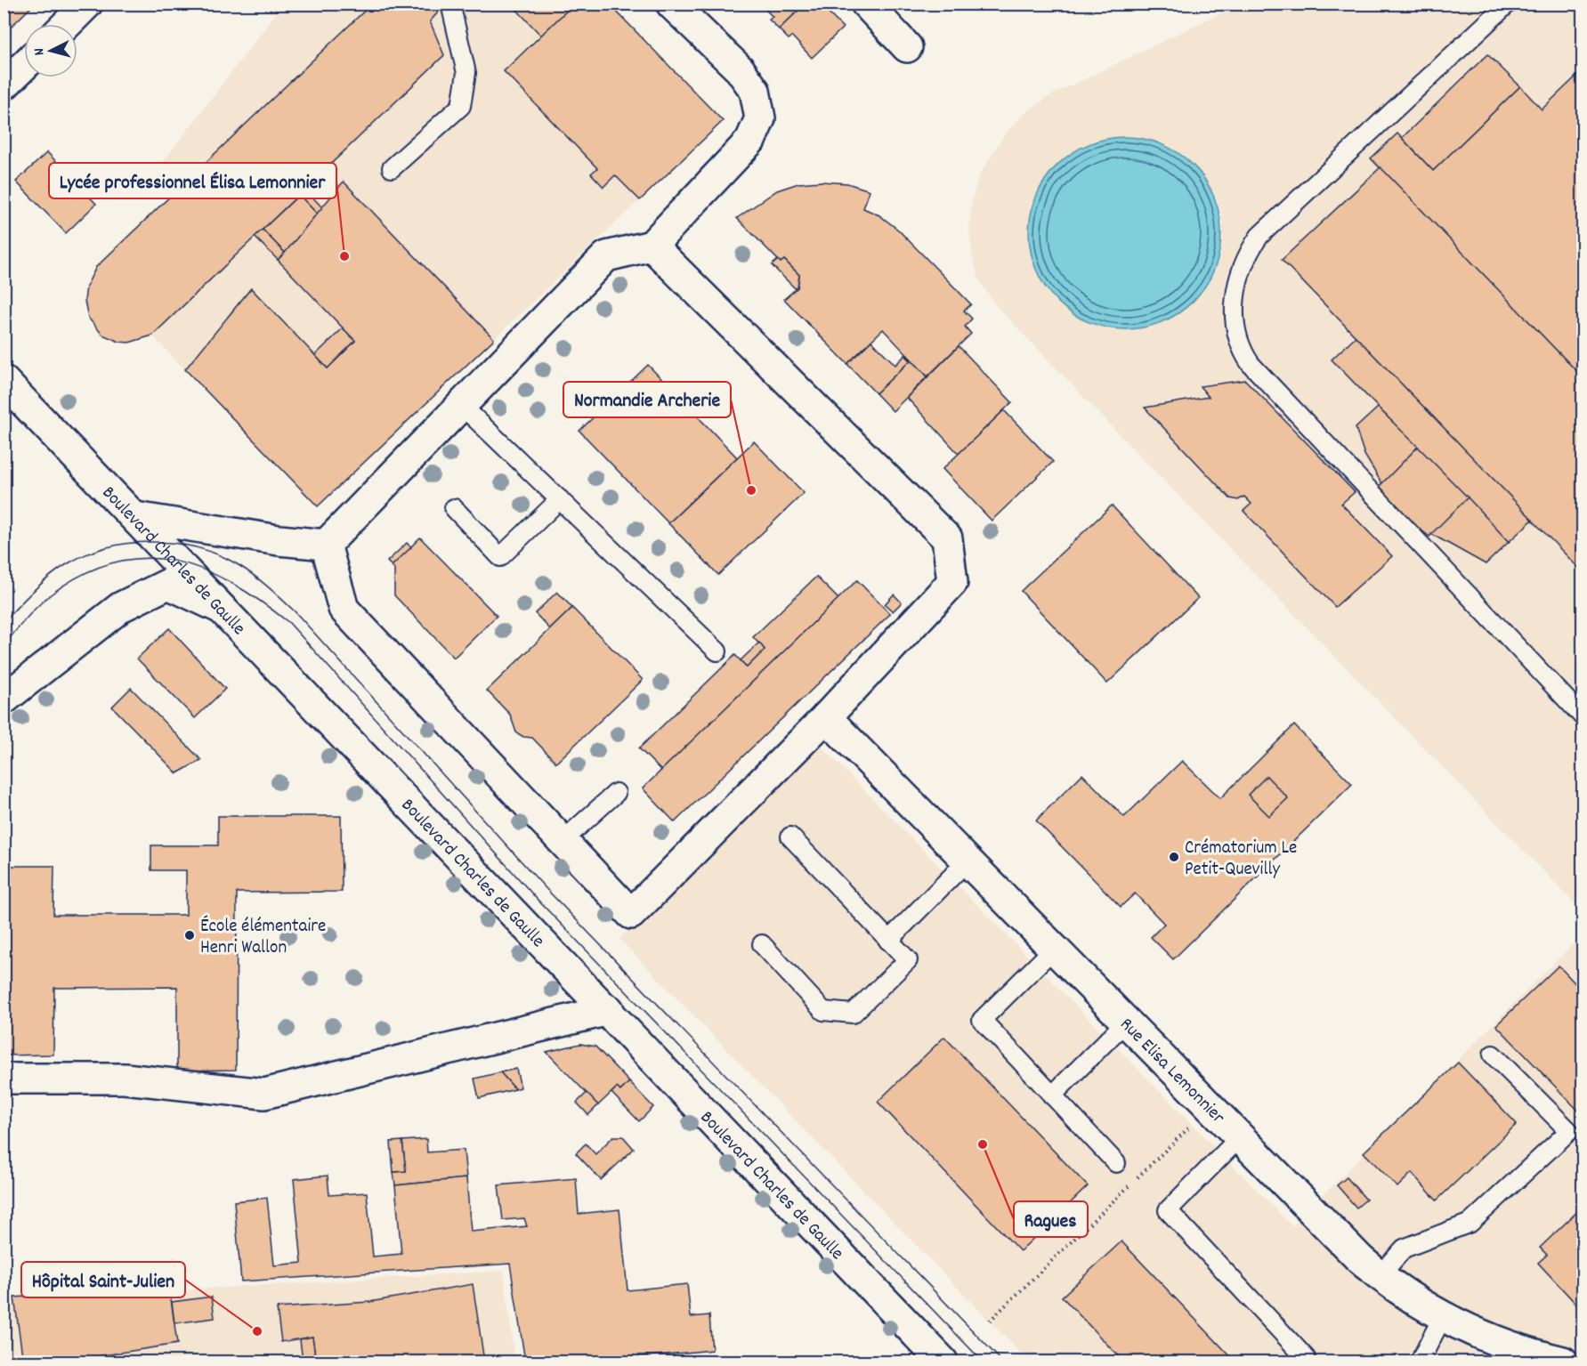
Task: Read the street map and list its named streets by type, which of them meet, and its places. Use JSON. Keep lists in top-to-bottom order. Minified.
{"streets":{"street":["Boulevard Charles de Gaulle","Rue Elisa Lemonnier"]},"places":["Lycée professionnel Élisa Lemonnier","Normandie Archerie","Crématorium Le Petit-Quevilly","École élémentaire Henri Wallon","Ragues","Hôpital Saint-Julien"],"north":"left"}
